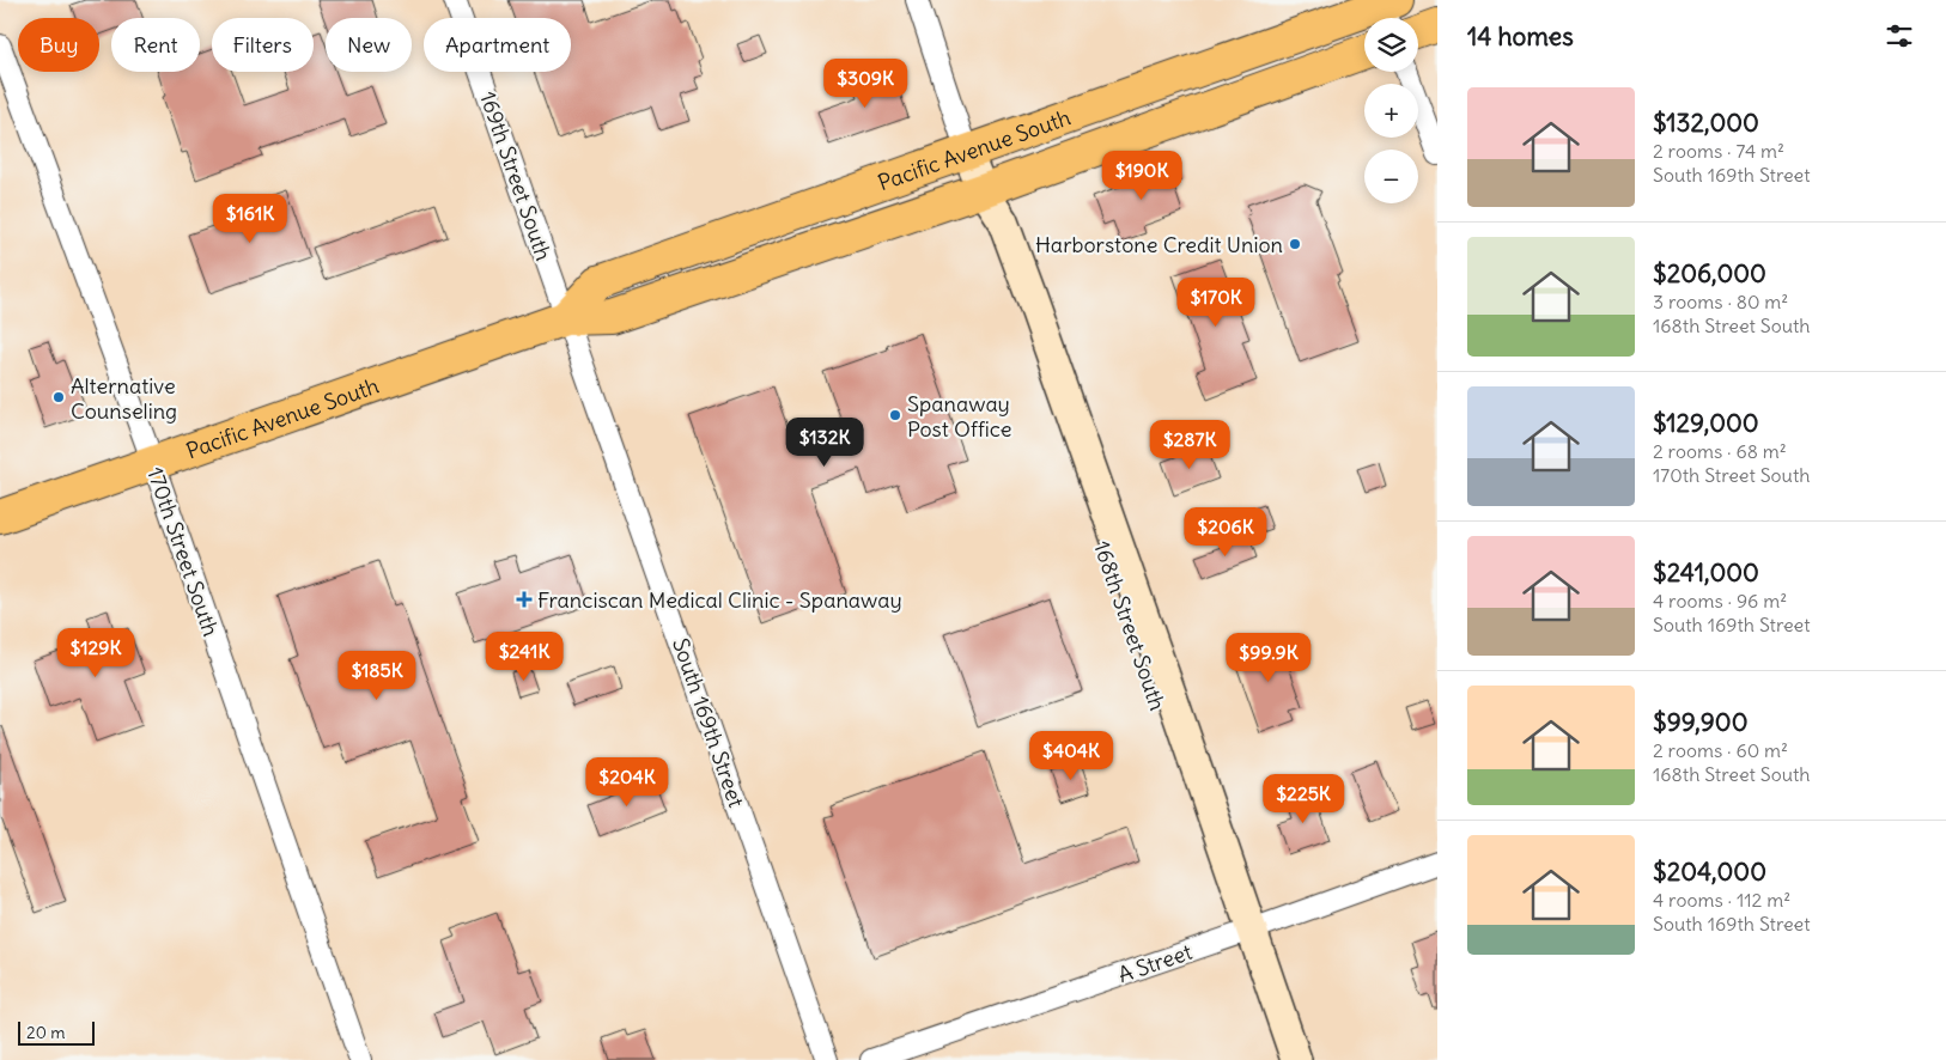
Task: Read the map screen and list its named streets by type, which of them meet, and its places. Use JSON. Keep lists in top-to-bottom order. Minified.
{"streets":{"main road":["Pacific Avenue South"],"street":["169th Street South","170th Street South","168th Street South","South 169th Street","A Street"]},"crossings":[["Pacific Avenue South","169th Street South"],["Pacific Avenue South","170th Street South"],["Pacific Avenue South","168th Street South"],["Pacific Avenue South","South 169th Street"],["169th Street South","South 169th Street"],["168th Street South","A Street"]],"places":{"other":["Harborstone Credit Union","Alternative Counseling","Spanaway Post Office"],"health":["Franciscan Medical Clinic - Spanaway"]},"scale_bar":"20 m","page":{"heading":"14 homes","map_buttons":["+","−"],"chip":["Buy","Rent","Filters","New","Apartment"],"price":["$309K","$190K","$161K","$170K","$132K","$287K","$206K","$129K","$241K","$99.9K","$185K","$404K","$204K","$225K"],"list":[{"name":"$132,000","note":"2 rooms · 74 m² · South 169th Street"},{"name":"$206,000","note":"3 rooms · 80 m² · 168th Street South"},{"name":"$129,000","note":"2 rooms · 68 m² · 170th Street South"},{"name":"$241,000","note":"4 rooms · 96 m² · South 169th Street"},{"name":"$99,900","note":"2 rooms · 60 m² · 168th Street South"},{"name":"$204,000","note":"4 rooms · 112 m² · South 169th Street"}],"scale":"20 m"}}
